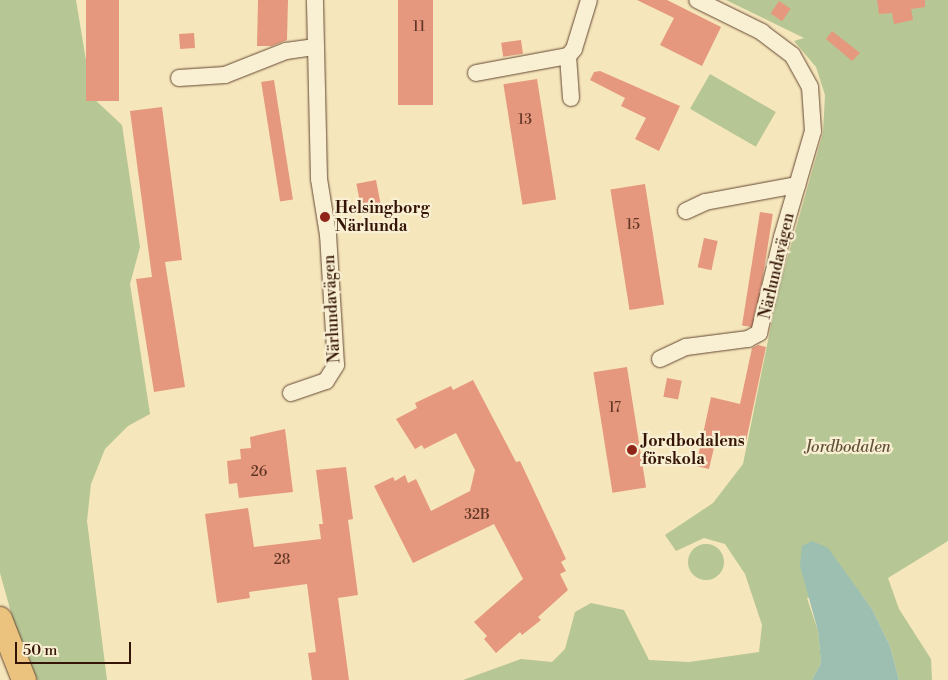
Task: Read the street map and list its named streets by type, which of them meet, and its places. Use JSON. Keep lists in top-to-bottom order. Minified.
{"streets":{"street":["Närlundavägen"]},"parks":["Jordbodalen"],"places":["Helsingborg Närlunda","Jordbodalens förskola"],"house_numbers":["11","13","15","17","26","32B","28"],"scale_bar":"50 m"}
